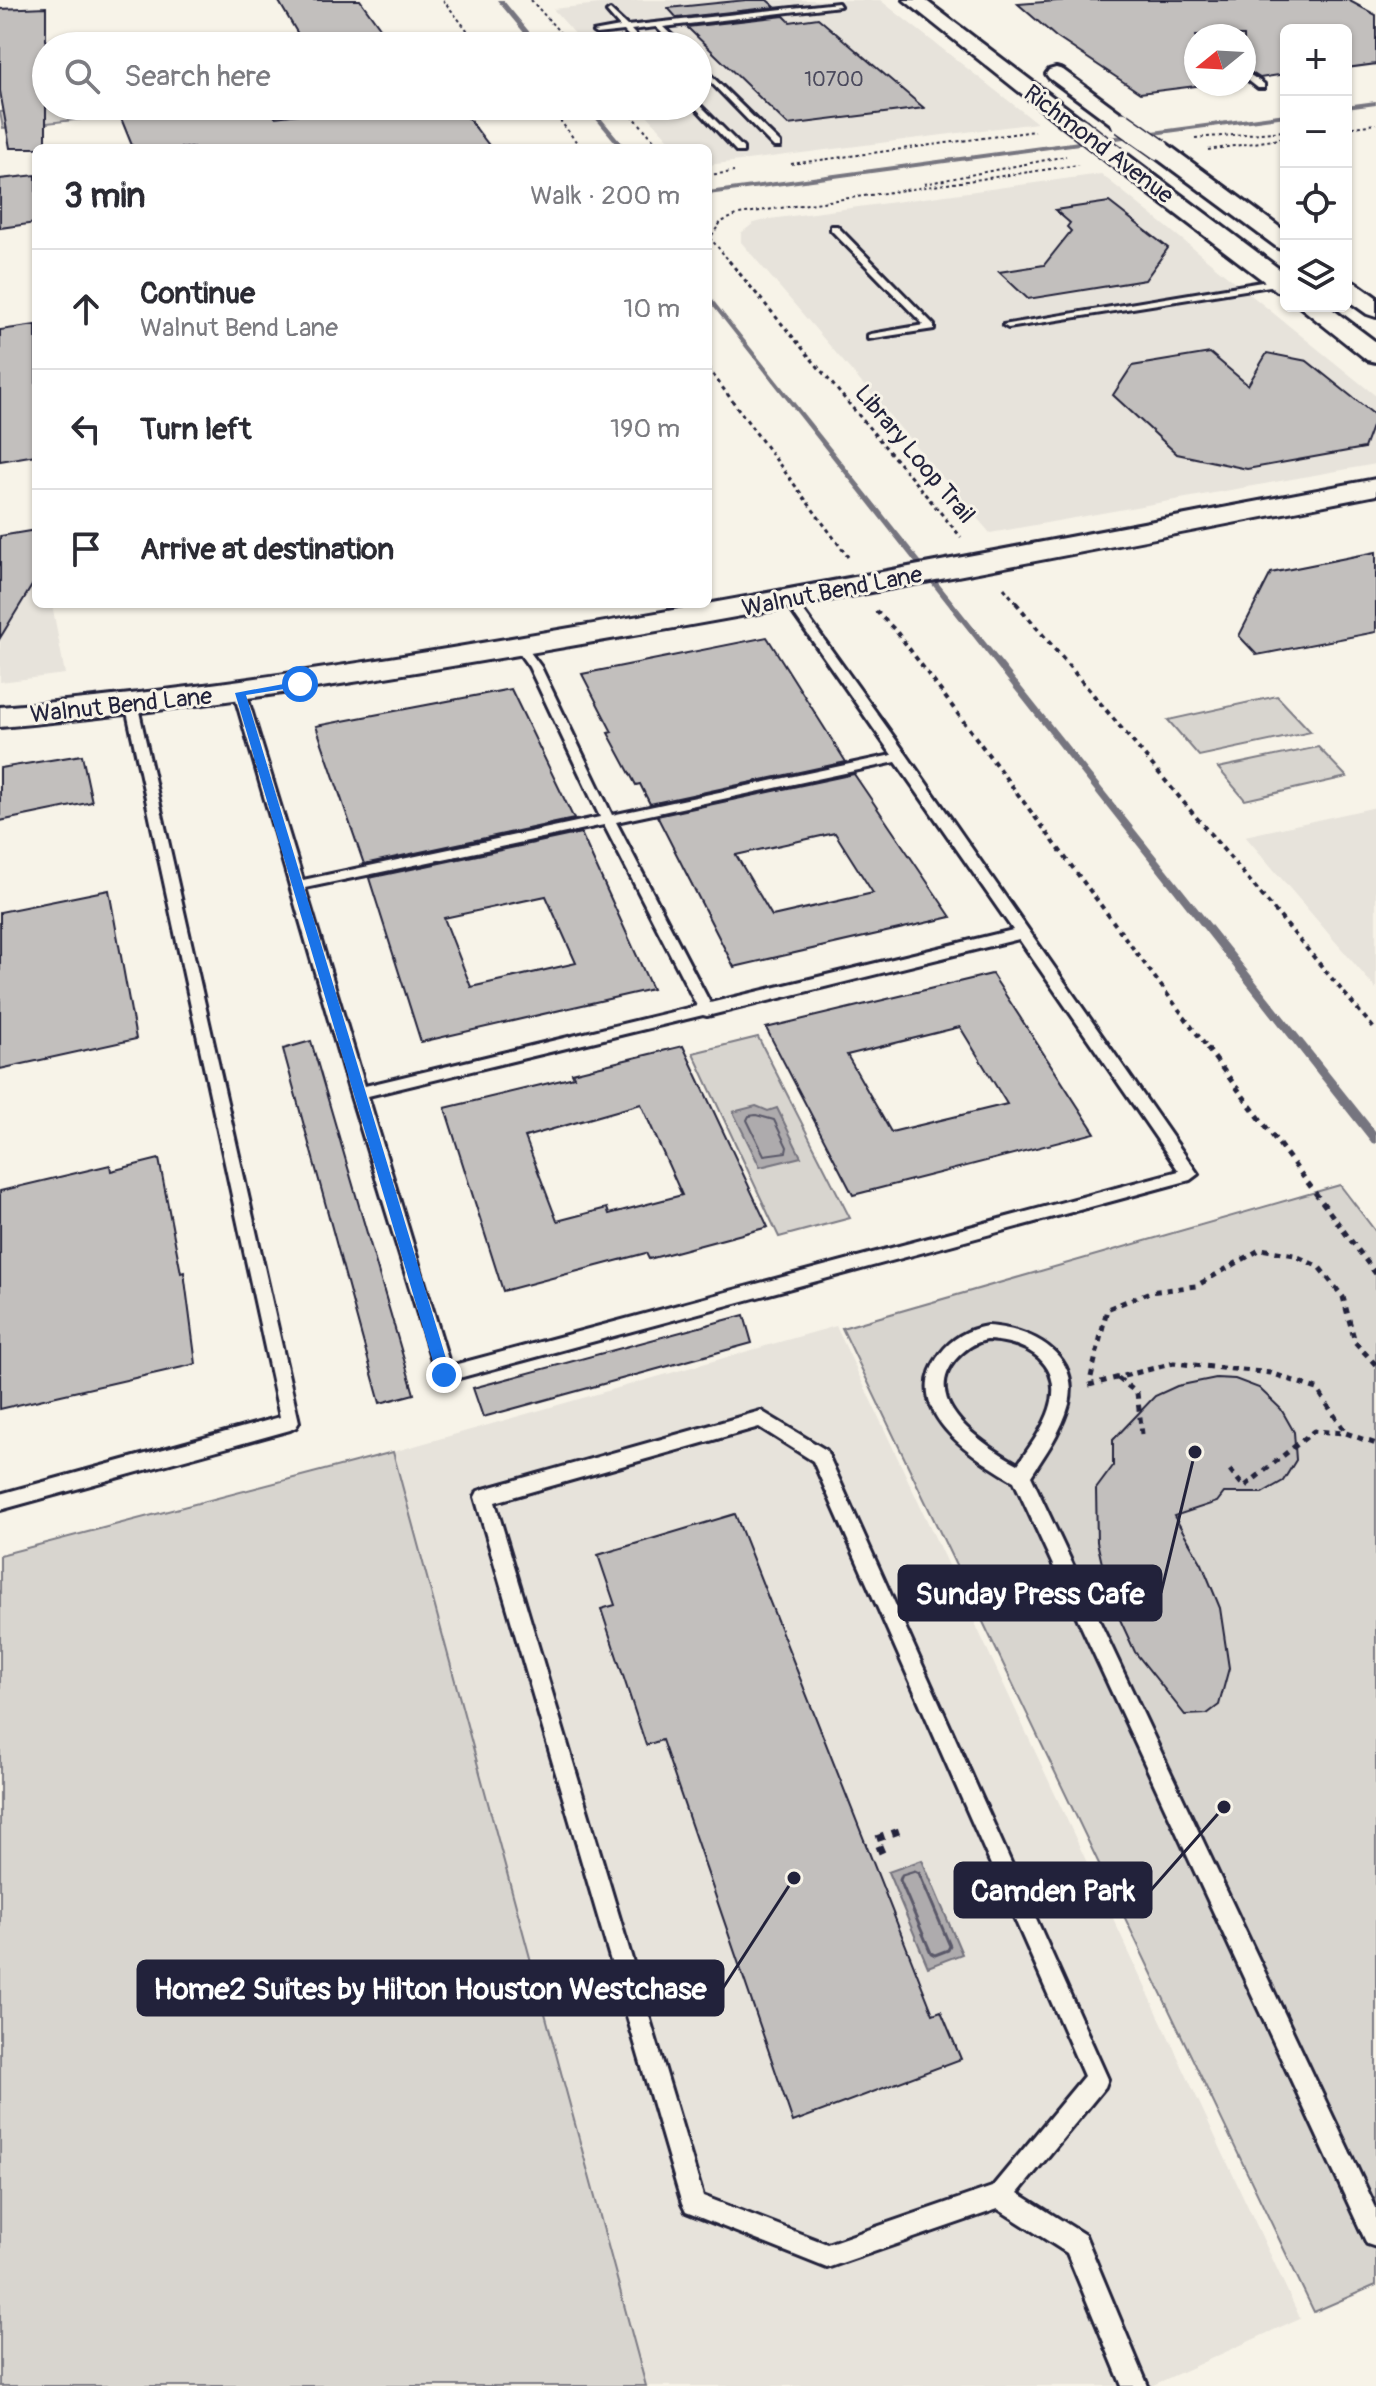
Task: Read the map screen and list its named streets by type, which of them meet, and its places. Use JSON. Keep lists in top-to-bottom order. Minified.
{"streets":{"main road":["Richmond Avenue"],"street":["Walnut Bend Lane"],"path":["Library Loop Trail"]},"crossings":[["Library Loop Trail","Walnut Bend Lane"]],"places":["Sunday Press Cafe","Camden Park","Home2 Suites by Hilton Houston Westchase"],"house_numbers":["10700"],"north":"left","page":{"map_buttons":["+","−"],"search":"Search here","heading":["3 min","Walk · 200 m"],"list":[["Continue","Walnut Bend Lane","10 m"],["Turn left","190 m"],"Arrive at destination"]}}
